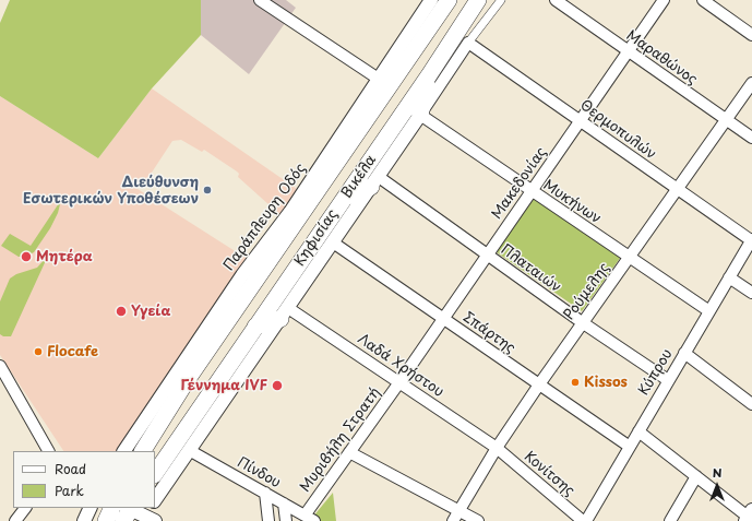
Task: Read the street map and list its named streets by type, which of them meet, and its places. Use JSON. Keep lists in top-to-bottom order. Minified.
{"streets":{"main road":["Κηφισίας"],"street":["Μαραθώνος","Θερμοπυλών","Βικέλα","Μακεδονίας","Μυκήνων","Παράπλευρη Οδός","Πλαταιών","Ρούμελης","Σπάρτης","Λαδά Χρήστου","Κύπρου","Μυριβήλη Στρατή","Πίνδου","Κονίτσης"]},"crossings":[["Μαραθώνος","Μακεδονίας"],["Μαραθώνος","Ρούμελης"],["Θερμοπυλών","Βικέλα"],["Θερμοπυλών","Μακεδονίας"],["Θερμοπυλών","Ρούμελης"],["Θερμοπυλών","Κύπρου"],["Βικέλα","Μυκήνων"],["Βικέλα","Πλαταιών"],["Βικέλα","Σπάρτης"],["Βικέλα","Λαδά Χρήστου"],["Βικέλα","Πίνδου"],["Μακεδονίας","Μυκήνων"],["Μακεδονίας","Πλαταιών"],["Μακεδονίας","Σπάρτης"],["Μακεδονίας","Λαδά Χρήστου"],["Μακεδονίας","Μυριβήλη Στρατή"],["Μυκήνων","Ρούμελης"],["Μυκήνων","Κύπρου"],["Παράπλευρη Οδός","Κηφισίας"],["Πλαταιών","Ρούμελης"],["Πλαταιών","Κύπρου"],["Ρούμελης","Σπάρτης"],["Ρούμελης","Λαδά Χρήστου"],["Ρούμελης","Κονίτσης"],["Σπάρτης","Κύπρου"],["Λαδά Χρήστου","Μυριβήλη Στρατή"],["Λαδά Χρήστου","Κονίτσης"],["Κύπρου","Κονίτσης"],["Μυριβήλη Στρατή","Πίνδου"]],"places":["Διεύθυνση Εσωτερικών Υποθέσεων","Μητέρα","Υγεία","Flocafe","Kissos","Γέννημα IVF"],"legend":["Road","Park"],"north":"top"}
